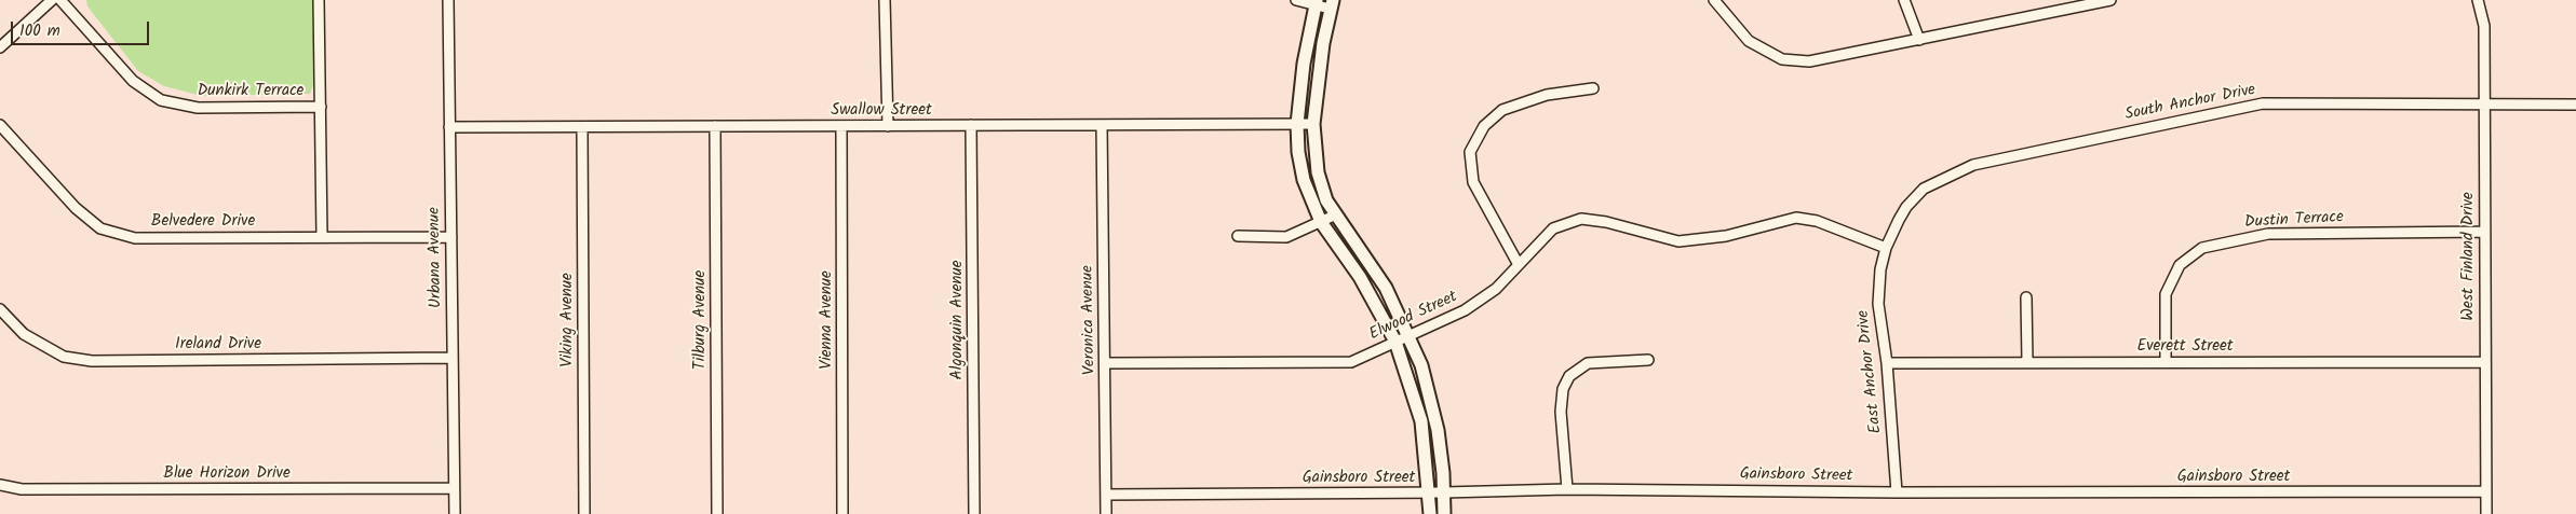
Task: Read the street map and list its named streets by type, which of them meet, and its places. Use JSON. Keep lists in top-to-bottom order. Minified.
{"streets":{"street":["Dunkirk Terrace","South Anchor Drive","Swallow Street","Dustin Terrace","Belvedere Drive","West Finland Drive","Urbana Avenue","Elwood Street","Viking Avenue","Tilburg Avenue","Vienna Avenue","Algonquin Avenue","Veronica Avenue","Ireland Drive","Everett Street","East Anchor Drive","Blue Horizon Drive","Gainsboro Street"]},"crossings":[["South Anchor Drive","West Finland Drive"],["South Anchor Drive","Elwood Street"],["South Anchor Drive","East Anchor Drive"],["Swallow Street","Urbana Avenue"],["Swallow Street","Viking Avenue"],["Swallow Street","Tilburg Avenue"],["Swallow Street","Vienna Avenue"],["Swallow Street","Algonquin Avenue"],["Swallow Street","Veronica Avenue"],["Dustin Terrace","West Finland Drive"],["Dustin Terrace","Everett Street"],["Belvedere Drive","Urbana Avenue"],["West Finland Drive","Everett Street"],["West Finland Drive","Gainsboro Street"],["Urbana Avenue","Ireland Drive"],["Urbana Avenue","Blue Horizon Drive"],["Elwood Street","Veronica Avenue"],["Elwood Street","East Anchor Drive"],["Veronica Avenue","Gainsboro Street"],["Everett Street","East Anchor Drive"],["East Anchor Drive","Gainsboro Street"]],"scale_bar":"100 m"}
